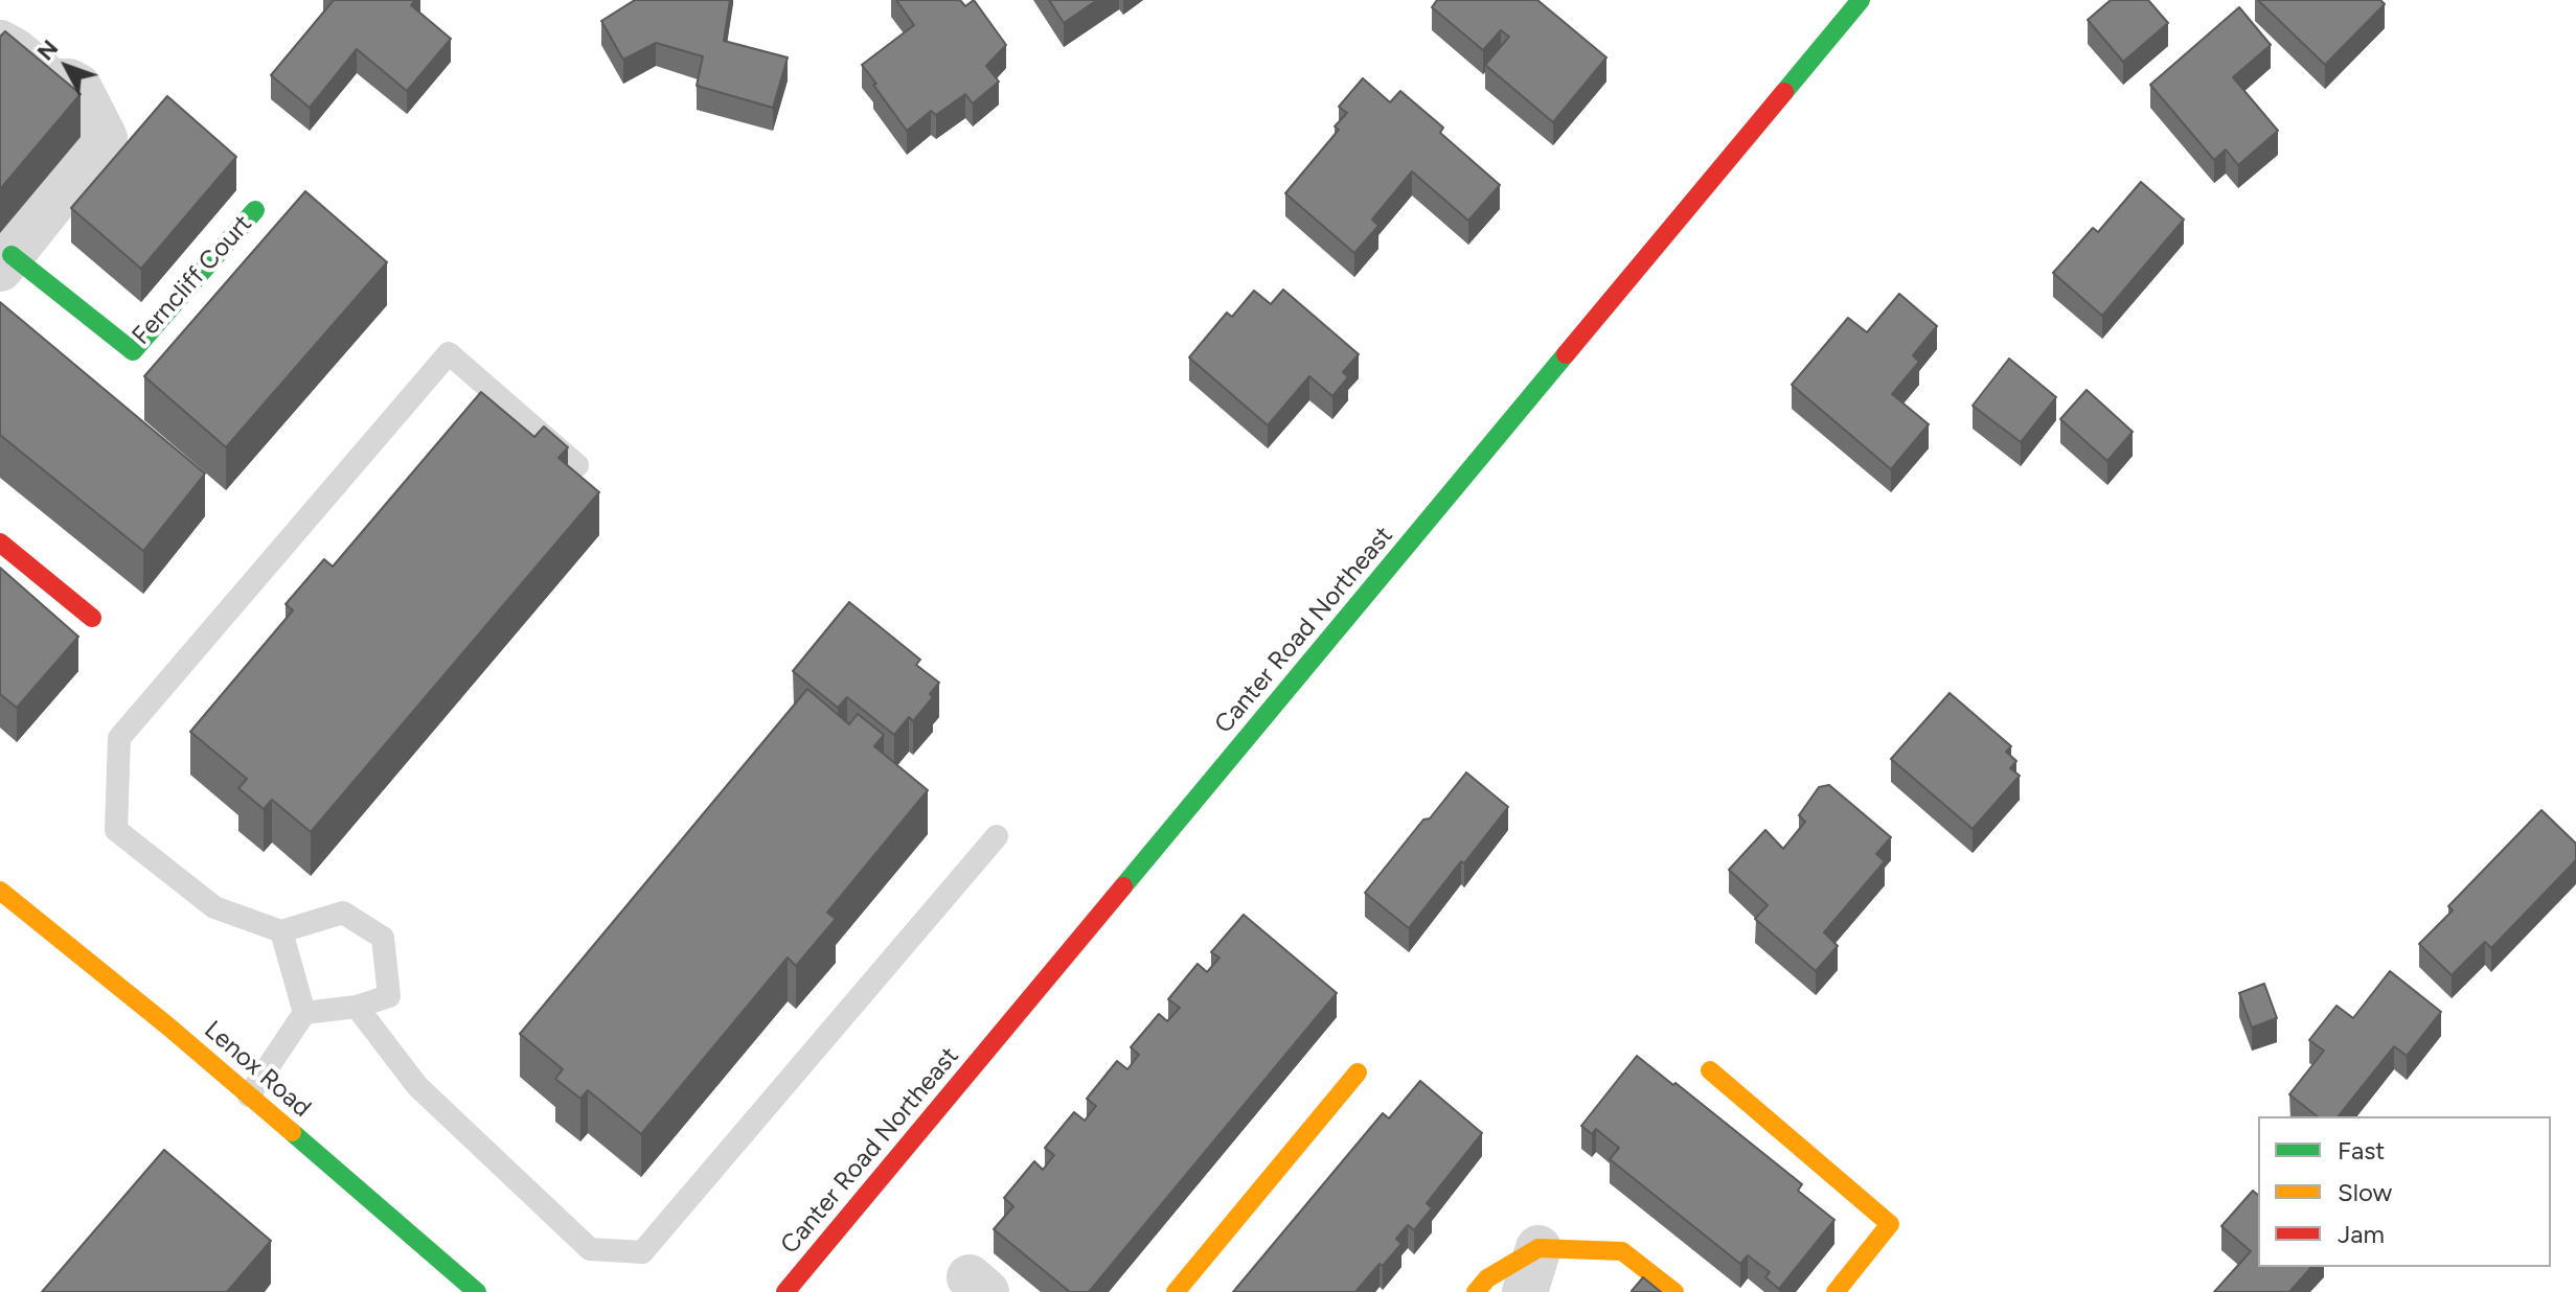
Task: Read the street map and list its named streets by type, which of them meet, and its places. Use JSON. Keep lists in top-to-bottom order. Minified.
{"streets":{"street":["Ferncliff Court","Canter Road Northeast","Lenox Road"]},"legend":["Fast","Slow","Jam"],"north":"top left"}
